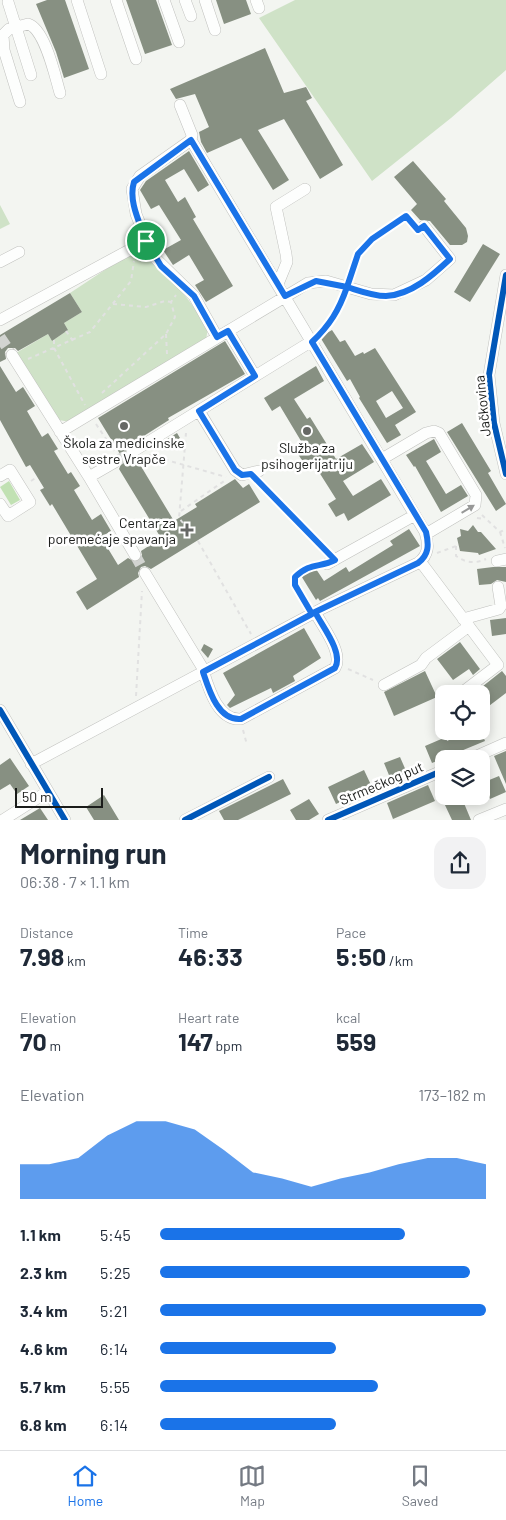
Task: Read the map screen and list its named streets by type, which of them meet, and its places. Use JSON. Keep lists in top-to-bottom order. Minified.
{"streets":{"street":["Jačkovina","Strmečkog put"]},"places":{"other":["Škola za medicinske sestre Vrapče","Služba za psihogerijatriju"],"health":["Centar za poremećaje spavanja"]},"scale_bar":"50 m","page":{"scale":"50 m","heading":["Morning run","06:38 · 7 × 1.1 km"],"stats":[["Distance","7.98 km"],["Time","46:33"],["Pace","5:50 /km"],["Elevation","70 m"],["Heart rate","147 bpm"],["kcal","559"]],"chart":["Elevation","173–182 m"],"list":[{"name":"1.1 km","note":"5:45"},{"name":"2.3 km","note":"5:25"},{"name":"3.4 km","note":"5:21"},{"name":"4.6 km","note":"6:14"},{"name":"5.7 km","note":"5:55"},{"name":"6.8 km","note":"6:14"}],"tabs":["Home","Map","Saved"]}}
